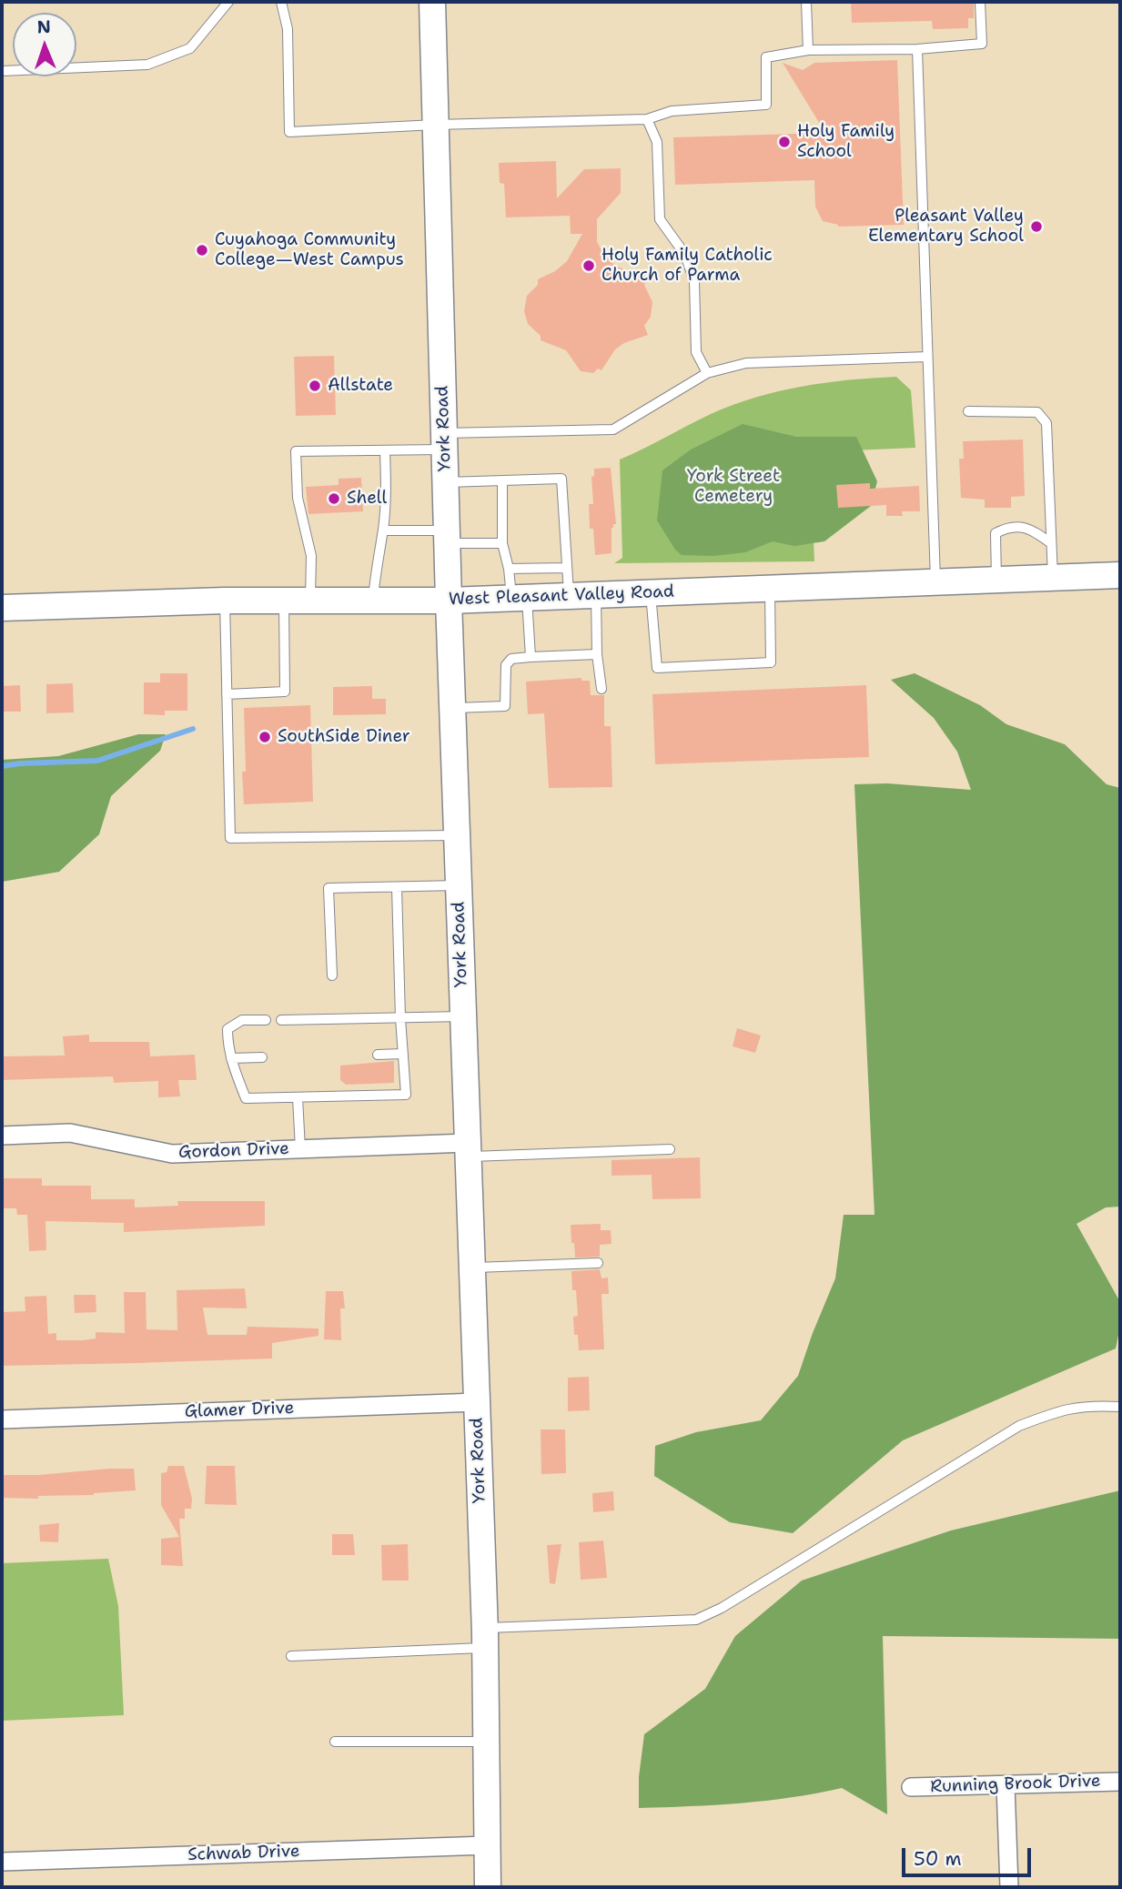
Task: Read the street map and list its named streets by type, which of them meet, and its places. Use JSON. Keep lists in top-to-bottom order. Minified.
{"streets":{"main road":["York Road","West Pleasant Valley Road"],"street":["Gordon Drive","Glamer Drive","Running Brook Drive","Schwab Drive"]},"crossings":[["York Road","West Pleasant Valley Road"],["York Road","Gordon Drive"],["York Road","Glamer Drive"],["York Road","Schwab Drive"]],"parks":["York Street Cemetery"],"places":["Holy Family School","Pleasant Valley Elementary School","Cuyahoga Community College—West Campus","Holy Family Catholic Church of Parma","Allstate","Shell","SouthSide Diner"],"scale_bar":"50 m","north":"top"}
